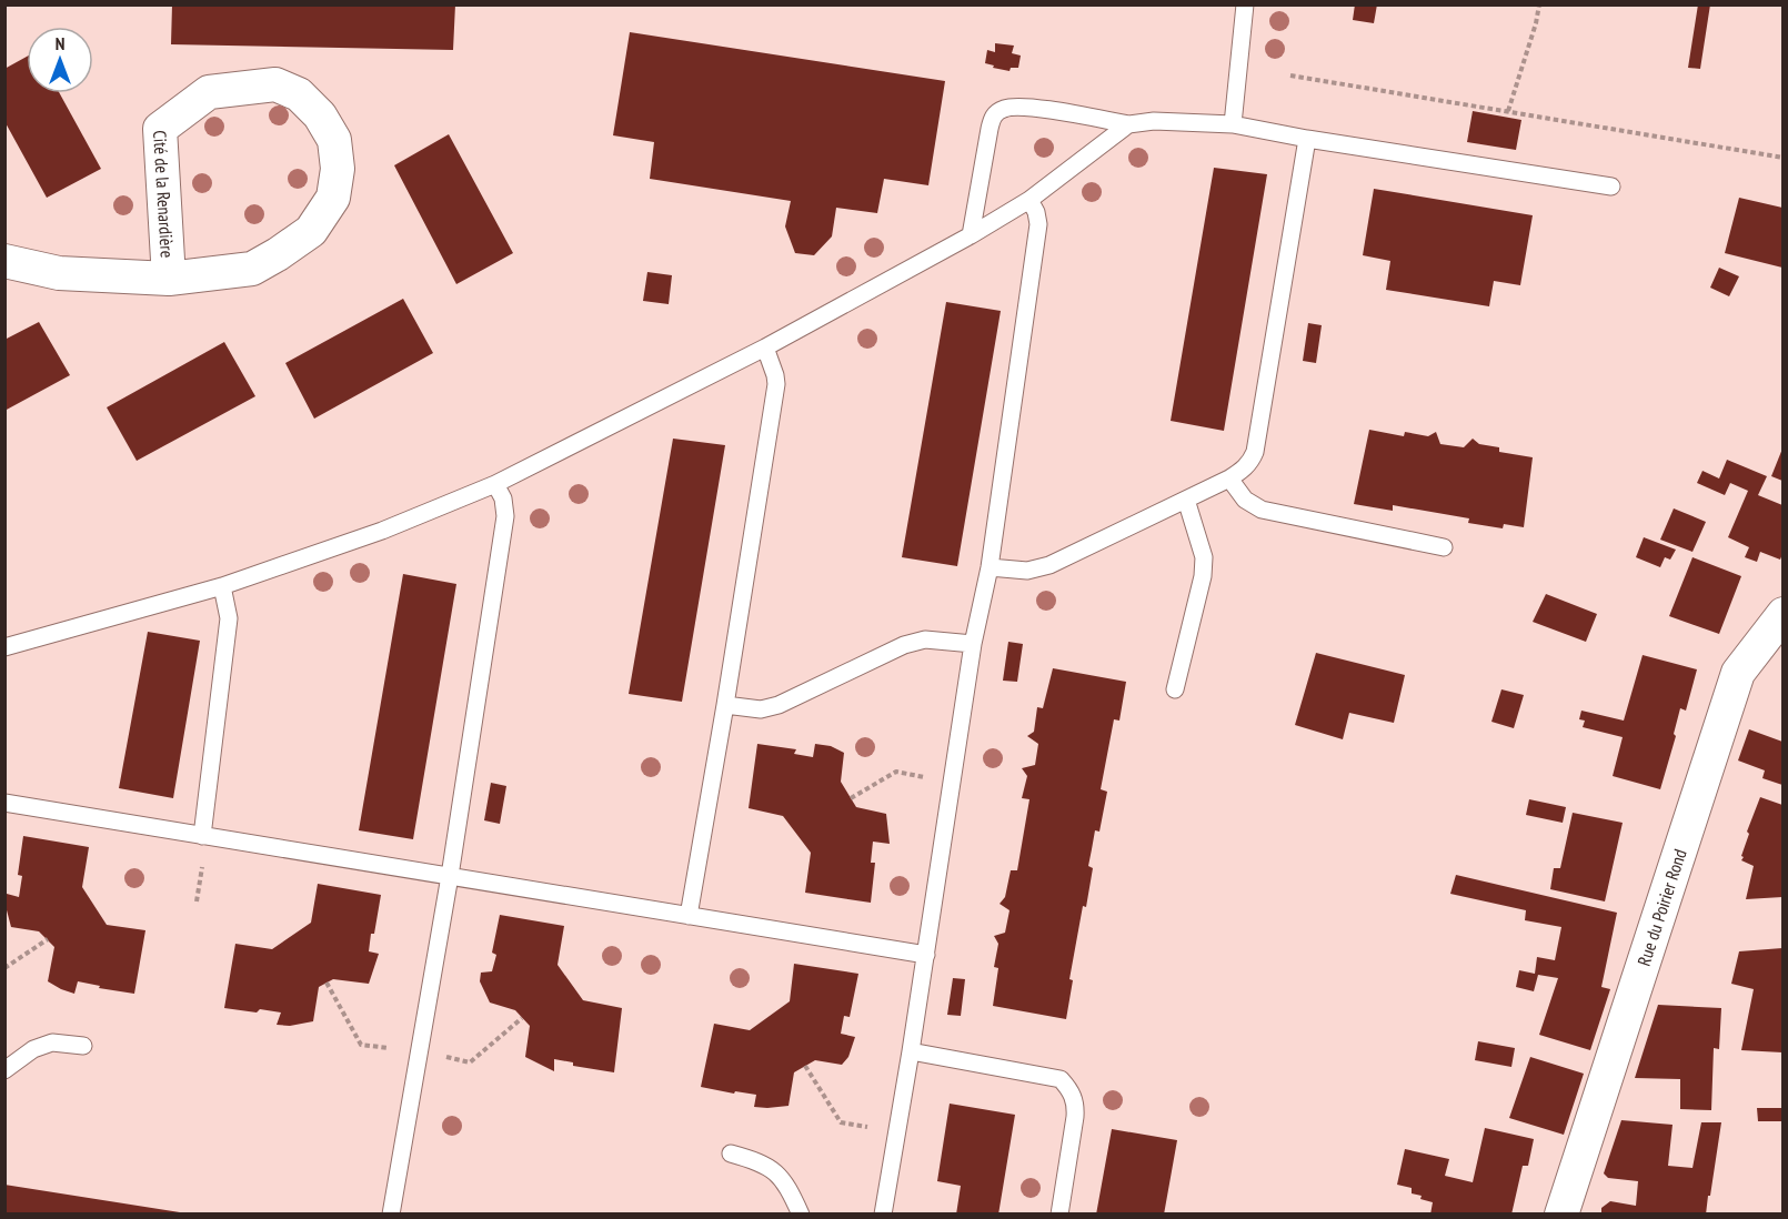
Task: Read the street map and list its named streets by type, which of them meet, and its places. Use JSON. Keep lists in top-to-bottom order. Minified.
{"streets":{"street":["Cité de la Renardière","Rue du Poirier Rond"]},"north":"top"}
